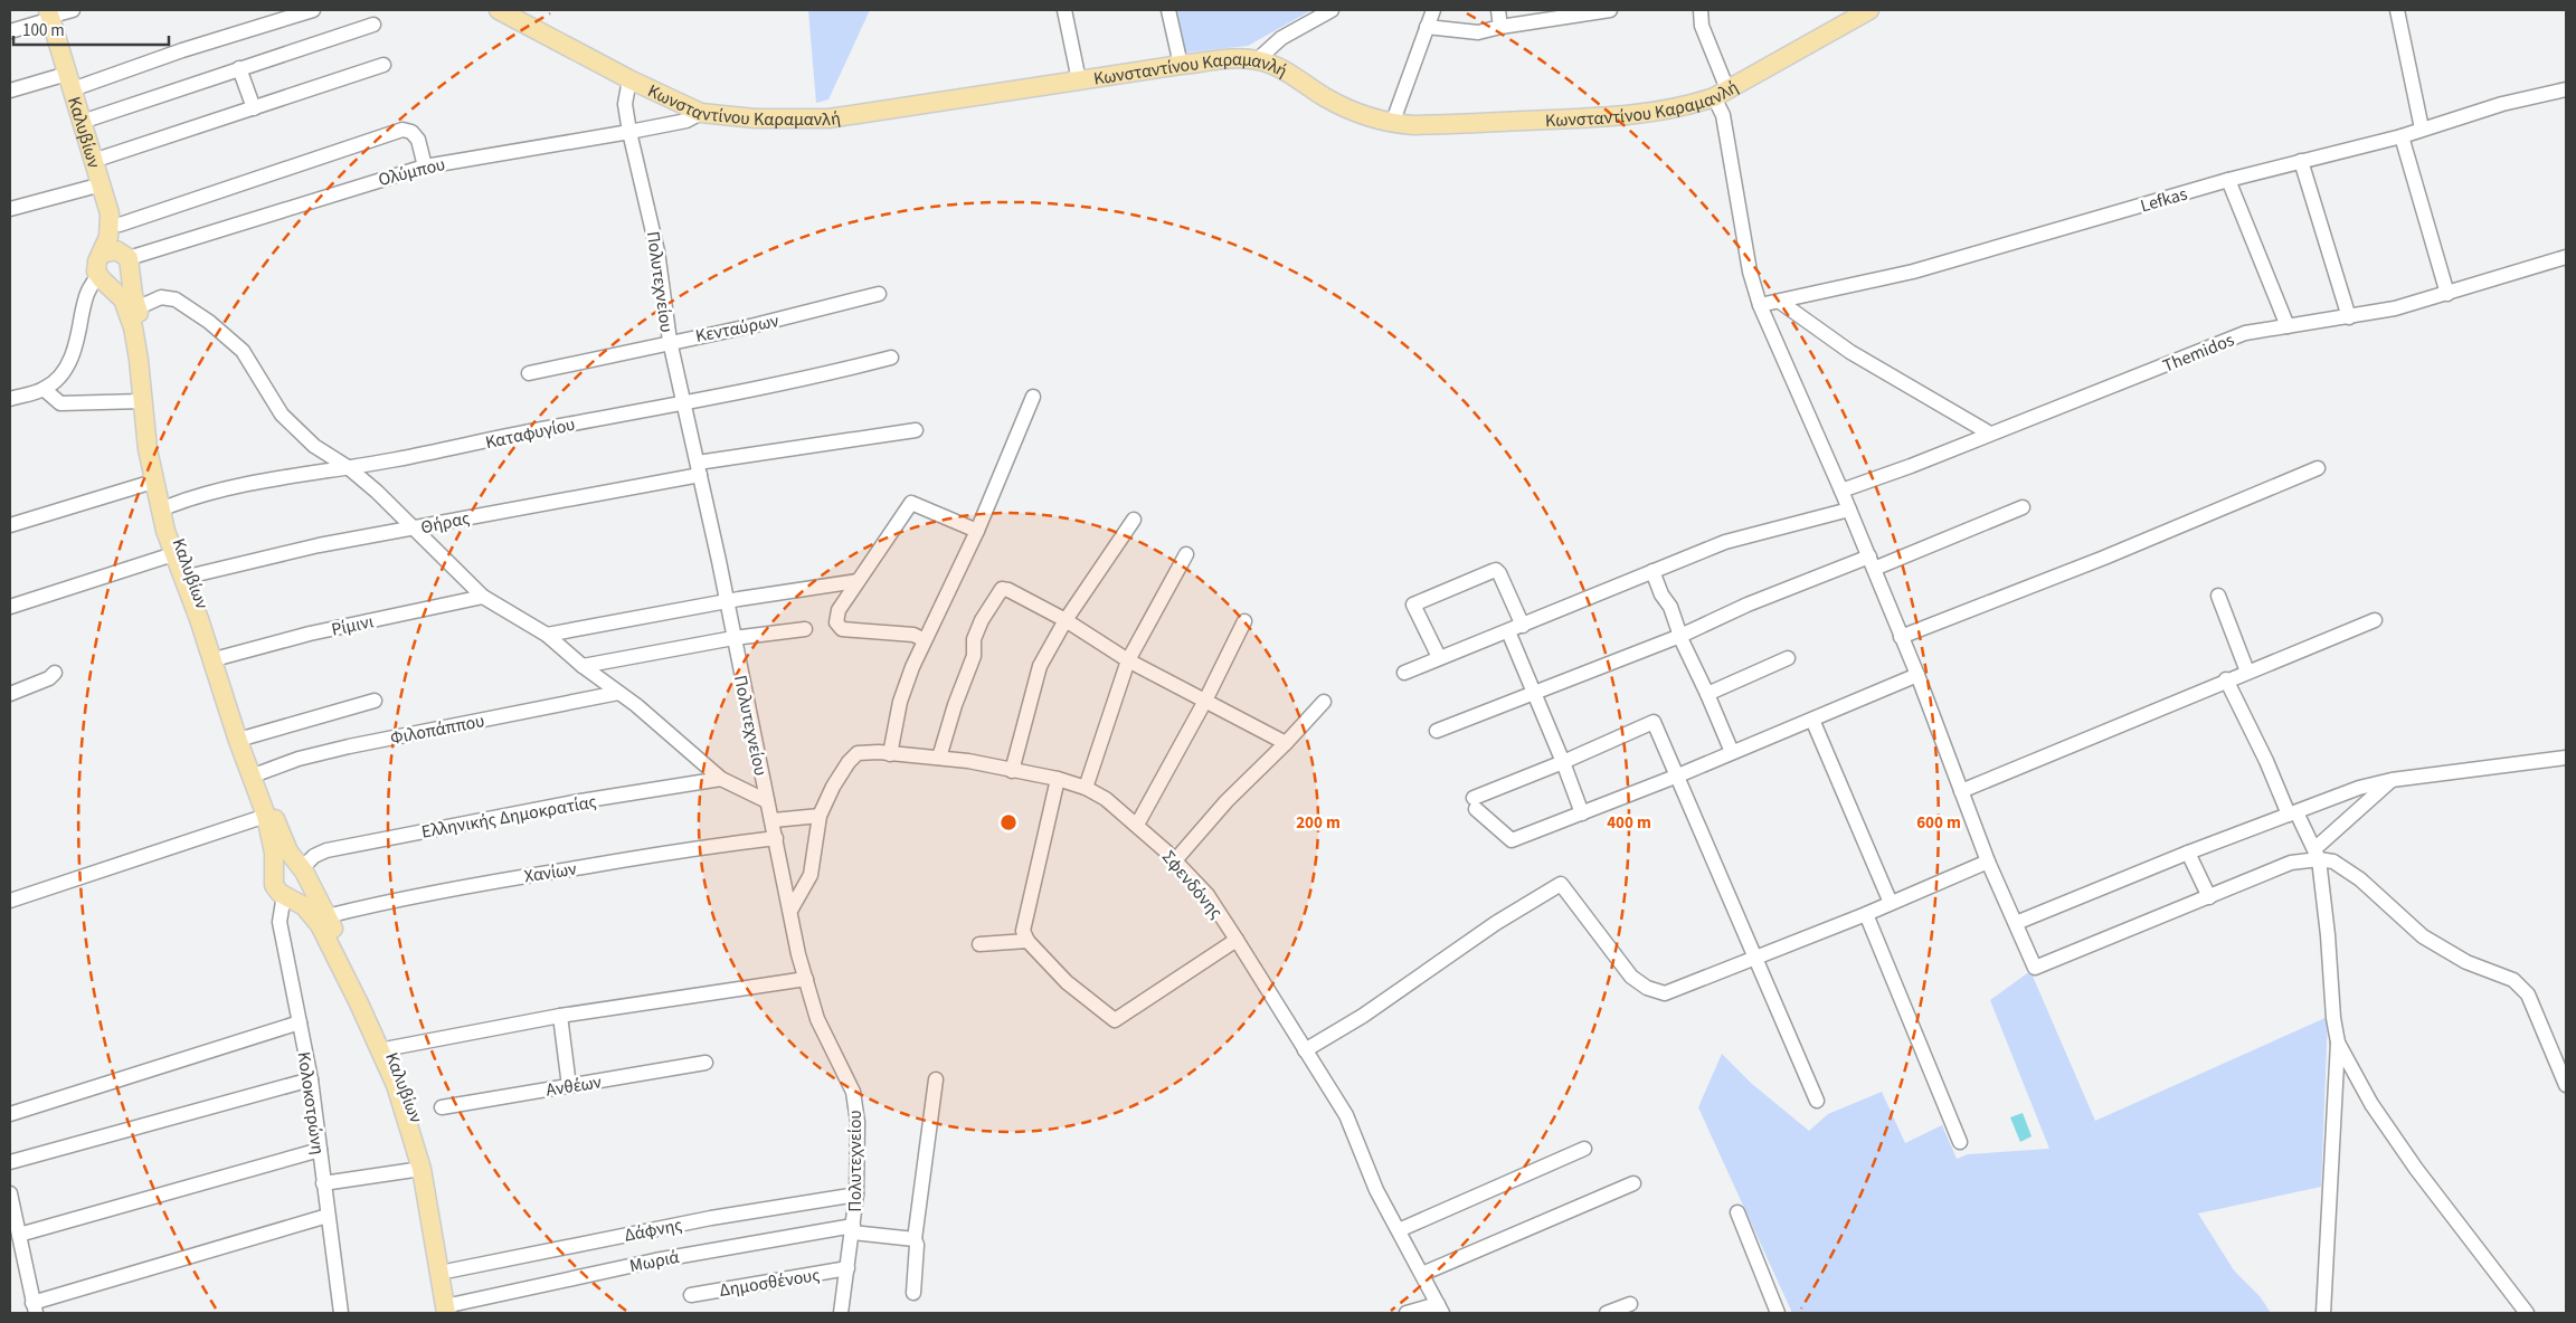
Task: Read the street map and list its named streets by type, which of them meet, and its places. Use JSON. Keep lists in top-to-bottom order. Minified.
{"streets":{"main road":["Κωνσταντίνου Καραμανλή","Καλυβίων"],"street":["Ολύμπου","Lefkas","Πολυτεχνείου","Κενταύρων","Themidos","Καταφυγίου","Θήρας","Ρίμινι","Φιλοπάππου","Ελληνικής Δημοκρατίας","Χανίων","Σφενδόνης","Ανθέων","Κολοκοτρώνη","Δάφνης","Μωριά","Δημοσθένους"]},"crossings":[["Κωνσταντίνου Καραμανλή","Ολύμπου"],["Κωνσταντίνου Καραμανλή","Πολυτεχνείου"],["Καλυβίων","Ολύμπου"],["Καλυβίων","Καταφυγίου"],["Καλυβίων","Θήρας"],["Καλυβίων","Ρίμινι"],["Καλυβίων","Φιλοπάππου"],["Καλυβίων","Ελληνικής Δημοκρατίας"],["Καλυβίων","Χανίων"],["Καλυβίων","Κολοκοτρώνη"],["Καλυβίων","Δάφνης"],["Καλυβίων","Μωριά"],["Ολύμπου","Πολυτεχνείου"],["Πολυτεχνείου","Κενταύρων"],["Πολυτεχνείου","Καταφυγίου"],["Πολυτεχνείου","Θήρας"],["Πολυτεχνείου","Χανίων"],["Πολυτεχνείου","Δάφνης"],["Πολυτεχνείου","Μωριά"],["Πολυτεχνείου","Δημοσθένους"],["Ελληνικής Δημοκρατίας","Κολοκοτρώνη"]],"scale_bar":"100 m","rings":["200 m","400 m","600 m"]}
